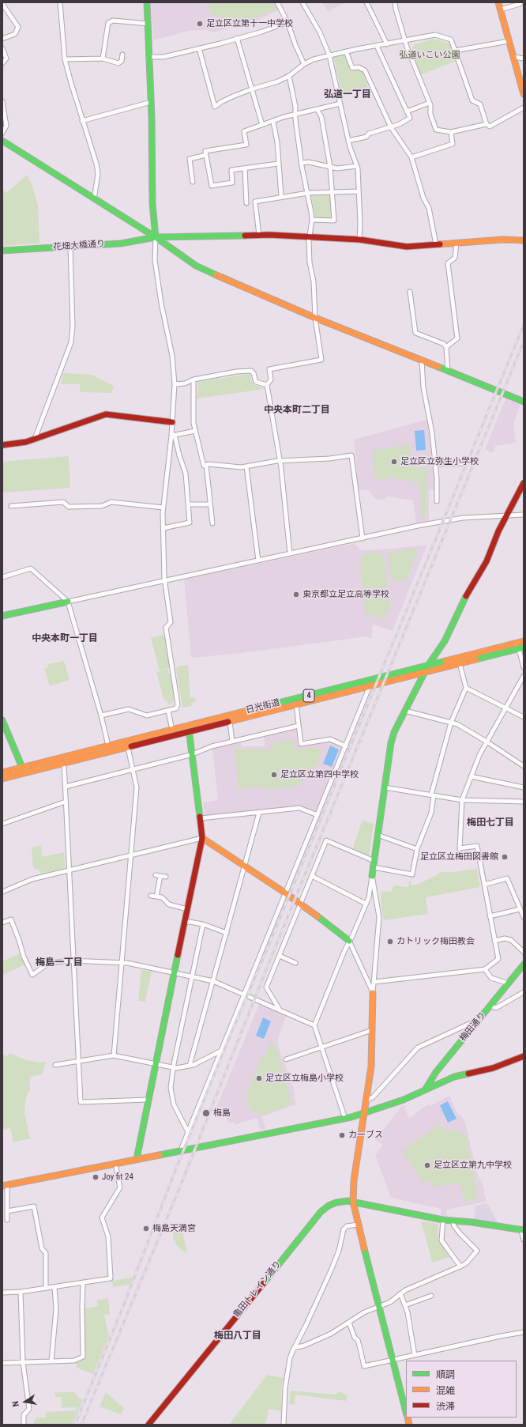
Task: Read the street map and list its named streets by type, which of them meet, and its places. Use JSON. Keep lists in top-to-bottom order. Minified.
{"streets":{"main road":["花畑大橋通り","4","日光街道","梅田通り","亀田トレイン通り"]},"districts":["弘道一丁目","中央本町二丁目","中央本町一丁目","梅田七丁目","梅島一丁目","梅田八丁目"],"parks":["弘道いこい公園"],"places":["足立区立第十一中学校","足立区立弥生小学校","東京都立足立高等学校","足立区立第四中学校","足立区立梅田図書館","カトリック梅田教会","足立区立梅島小学校","梅島","カーブス","足立区立第九中学校","Joy fit 24","梅島天満宮"],"legend":["順調","混雑","渋滞"],"north":"left"}
